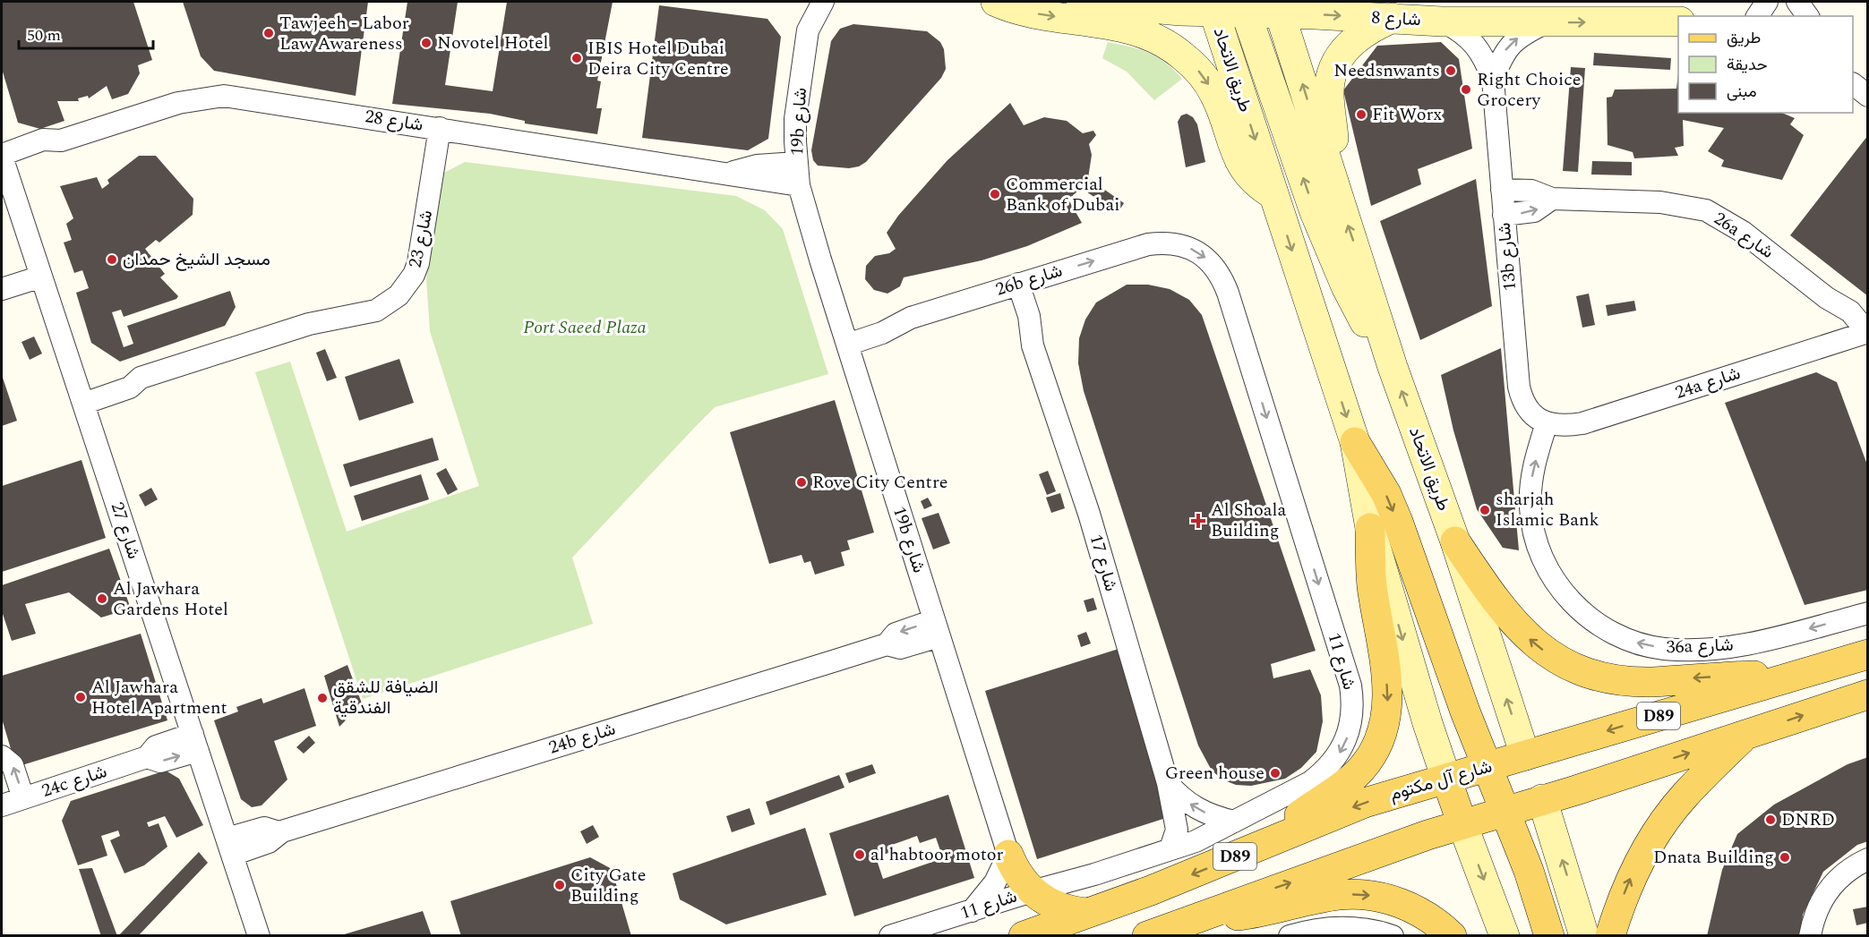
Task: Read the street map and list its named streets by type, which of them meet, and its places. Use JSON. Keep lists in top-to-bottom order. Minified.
{"streets":{"main road":["شارع 8","طريق الاتحاد","D89","شارع آل مكتوم"],"street":["شارع 28","19b شارع","26a شارع","شارع 23","13b شارع","26b شارع","24a شارع","شارع 27","شارع 17","36a شارع","شارع 11","24b شارع","24c شارع"]},"crossings":[["شارع 8","طريق الاتحاد"],["شارع 8","13b شارع"],["طريق الاتحاد","D89"],["طريق الاتحاد","شارع آل مكتوم"],["شارع 28","19b شارع"],["شارع 28","شارع 23"],["شارع 28","شارع 27"],["19b شارع","26b شارع"],["19b شارع","24b شارع"],["26a شارع","13b شارع"],["26a شارع","24a شارع"],["شارع 23","شارع 27"],["13b شارع","24a شارع"],["13b شارع","36a شارع"],["26b شارع","شارع 17"],["26b شارع","شارع 11"],["24a شارع","36a شارع"],["شارع 27","24b شارع"],["شارع 27","24c شارع"],["شارع 17","شارع 11"]],"one_way":["شارع 8","26b شارع","شارع 11"],"parks":["Port Saeed Plaza"],"places":{"other":["Tawjeeh - Labor Law Awareness","Novotel Hotel","IBIS Hotel Dubai Deira City Centre","Needsnwants","Right Choice Grocery","Fit Worx","Commercial Bank of Dubai","مسجد الشيخ حمدان","Rove City Centre","sharjah Islamic Bank","Al Jawhara Gardens Hotel","Al Jawhara Hotel Apartment","الضيافة للشقق الفندقية","Green house","DNRD","al habtoor motor","Dnata Building","City Gate Building"],"health":["Al Shoala Building"]},"legend":["طريق","حديقة","مبنى"],"scale_bar":"50 m"}
